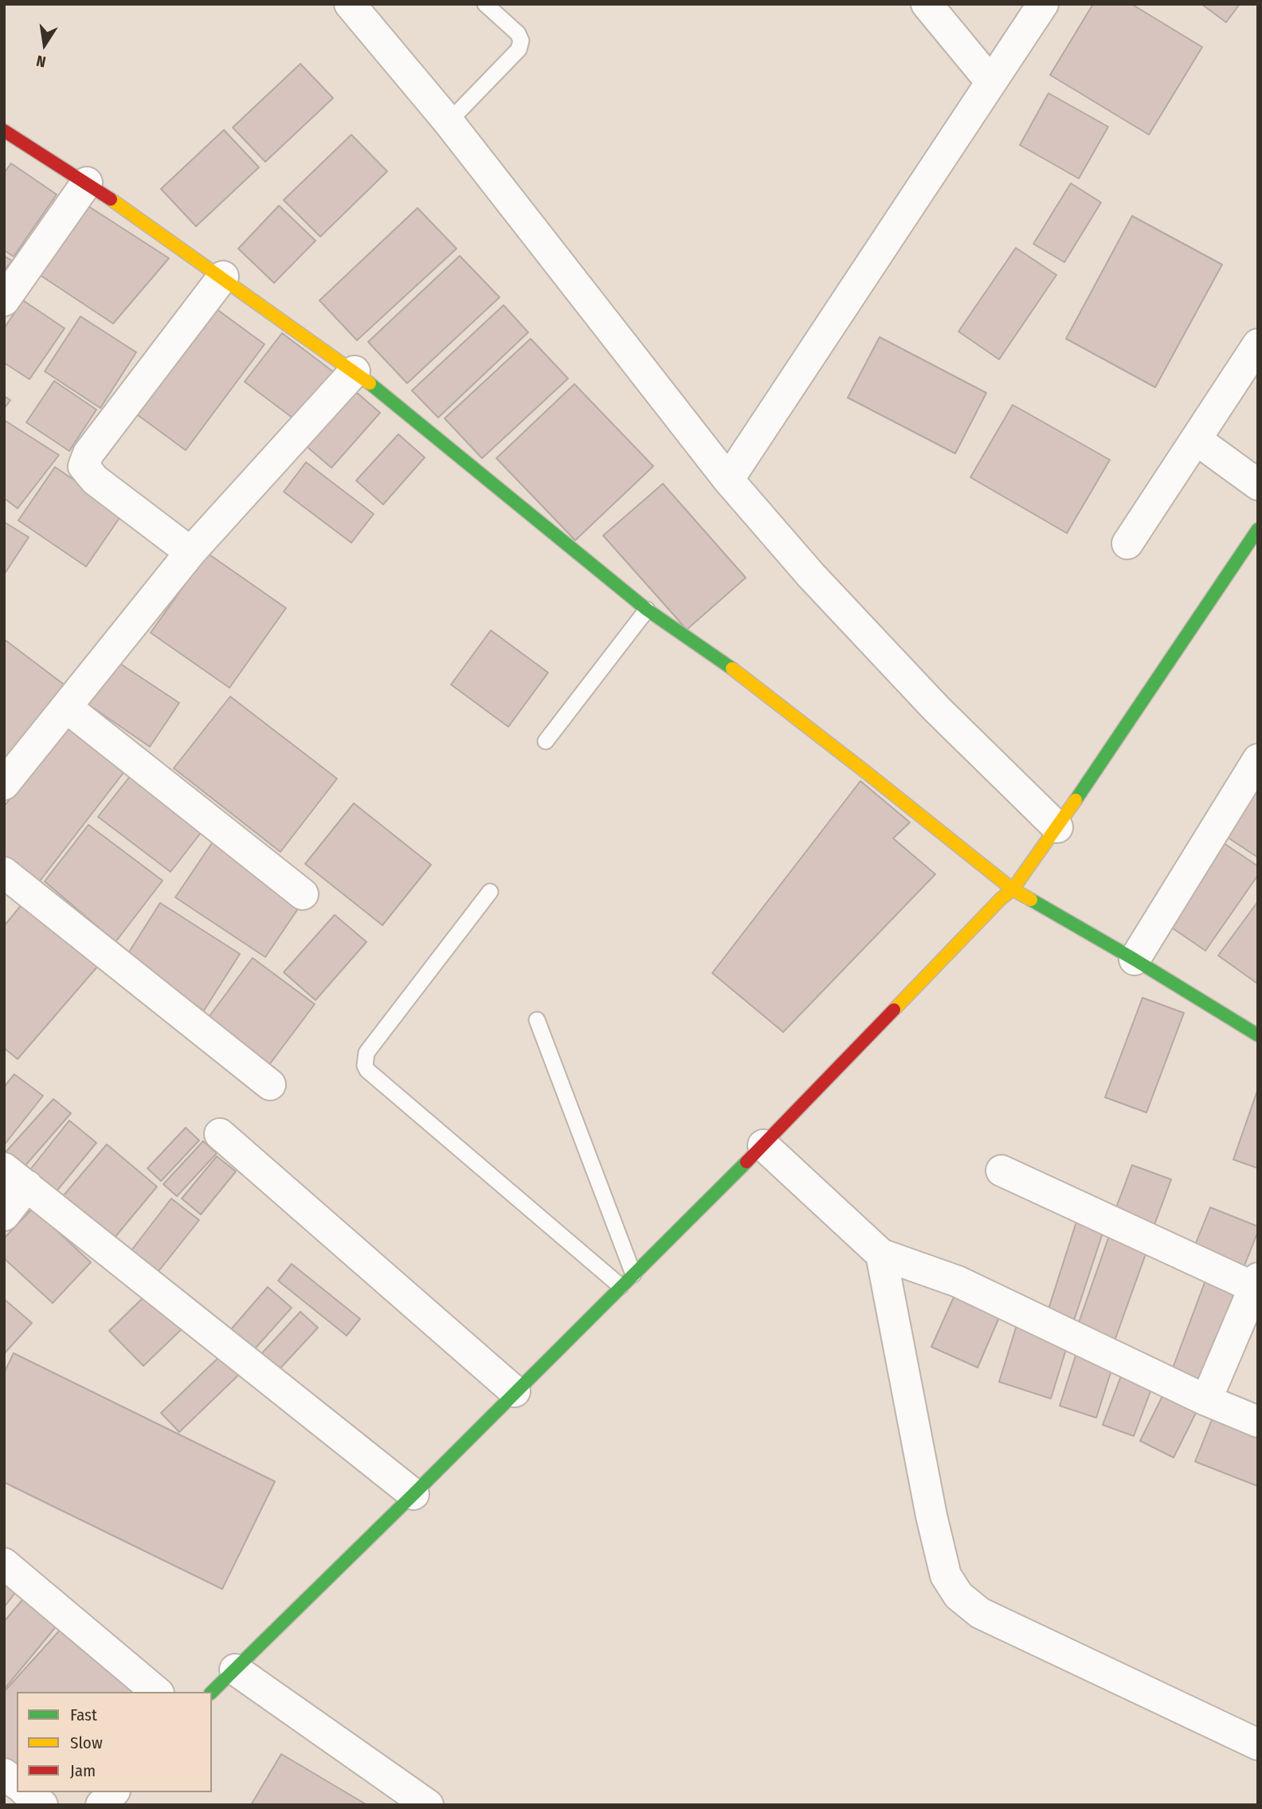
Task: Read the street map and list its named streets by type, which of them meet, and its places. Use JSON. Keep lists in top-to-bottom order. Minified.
{"legend":["Fast","Slow","Jam"],"north":"bottom"}
